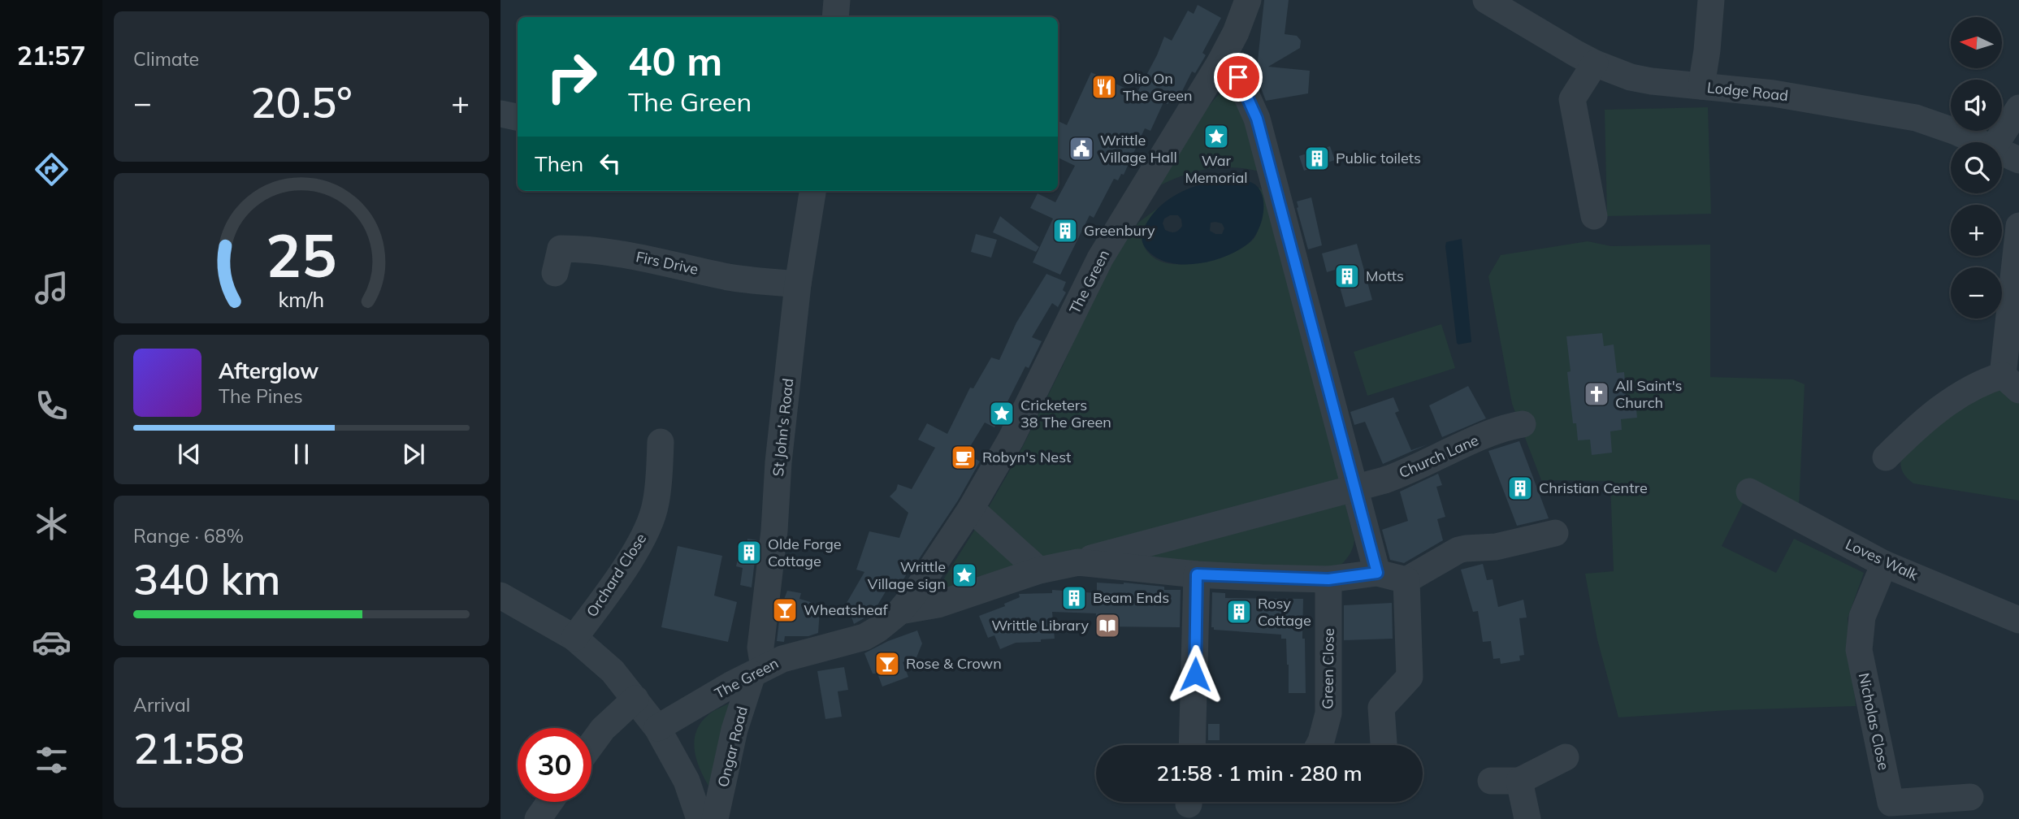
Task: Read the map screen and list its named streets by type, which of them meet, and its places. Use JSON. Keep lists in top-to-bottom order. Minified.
{"streets":{"street":["Lodge Road","Firs Drive","The Green","St John's Road","Church Lane","Loves Walk","Orchard Close","Green Close","Nicholas Close","Ongar Road"]},"crossings":[["Firs Drive","St John's Road"],["The Green","St John's Road"],["The Green","Ongar Road"],["St John's Road","Ongar Road"],["Loves Walk","Nicholas Close"]],"places":{"restaurant":["Olio On The Green"],"place":["War Memorial","Cricketers 38 The Green","Writtle Village sign"],"public building":["Writtle Village Hall"],"building":["Public toilets","Greenbury","Motts","Christian Centre","Olde Forge Cottage","Beam Ends","Rosy Cottage"],"church":["All Saint's Church"],"cafe":["Robyn's Nest"],"bar":["Wheatsheaf","Rose & Crown"],"library":["Writtle Library"]},"north":"left","page":{"tabs":"21:57","tile":["Climate",["Range · 68%","340 km"],["Arrival","21:58"]],"map_buttons":["+","−"],"turn":["40 m","The Green"],"heat":["−","20.5°","+"],"then":"Then","song":["Afterglow","The Pines"],"limit":"30","trip":"21:58 · 1 min · 280 m","gauge":["25","km/h"]}}
